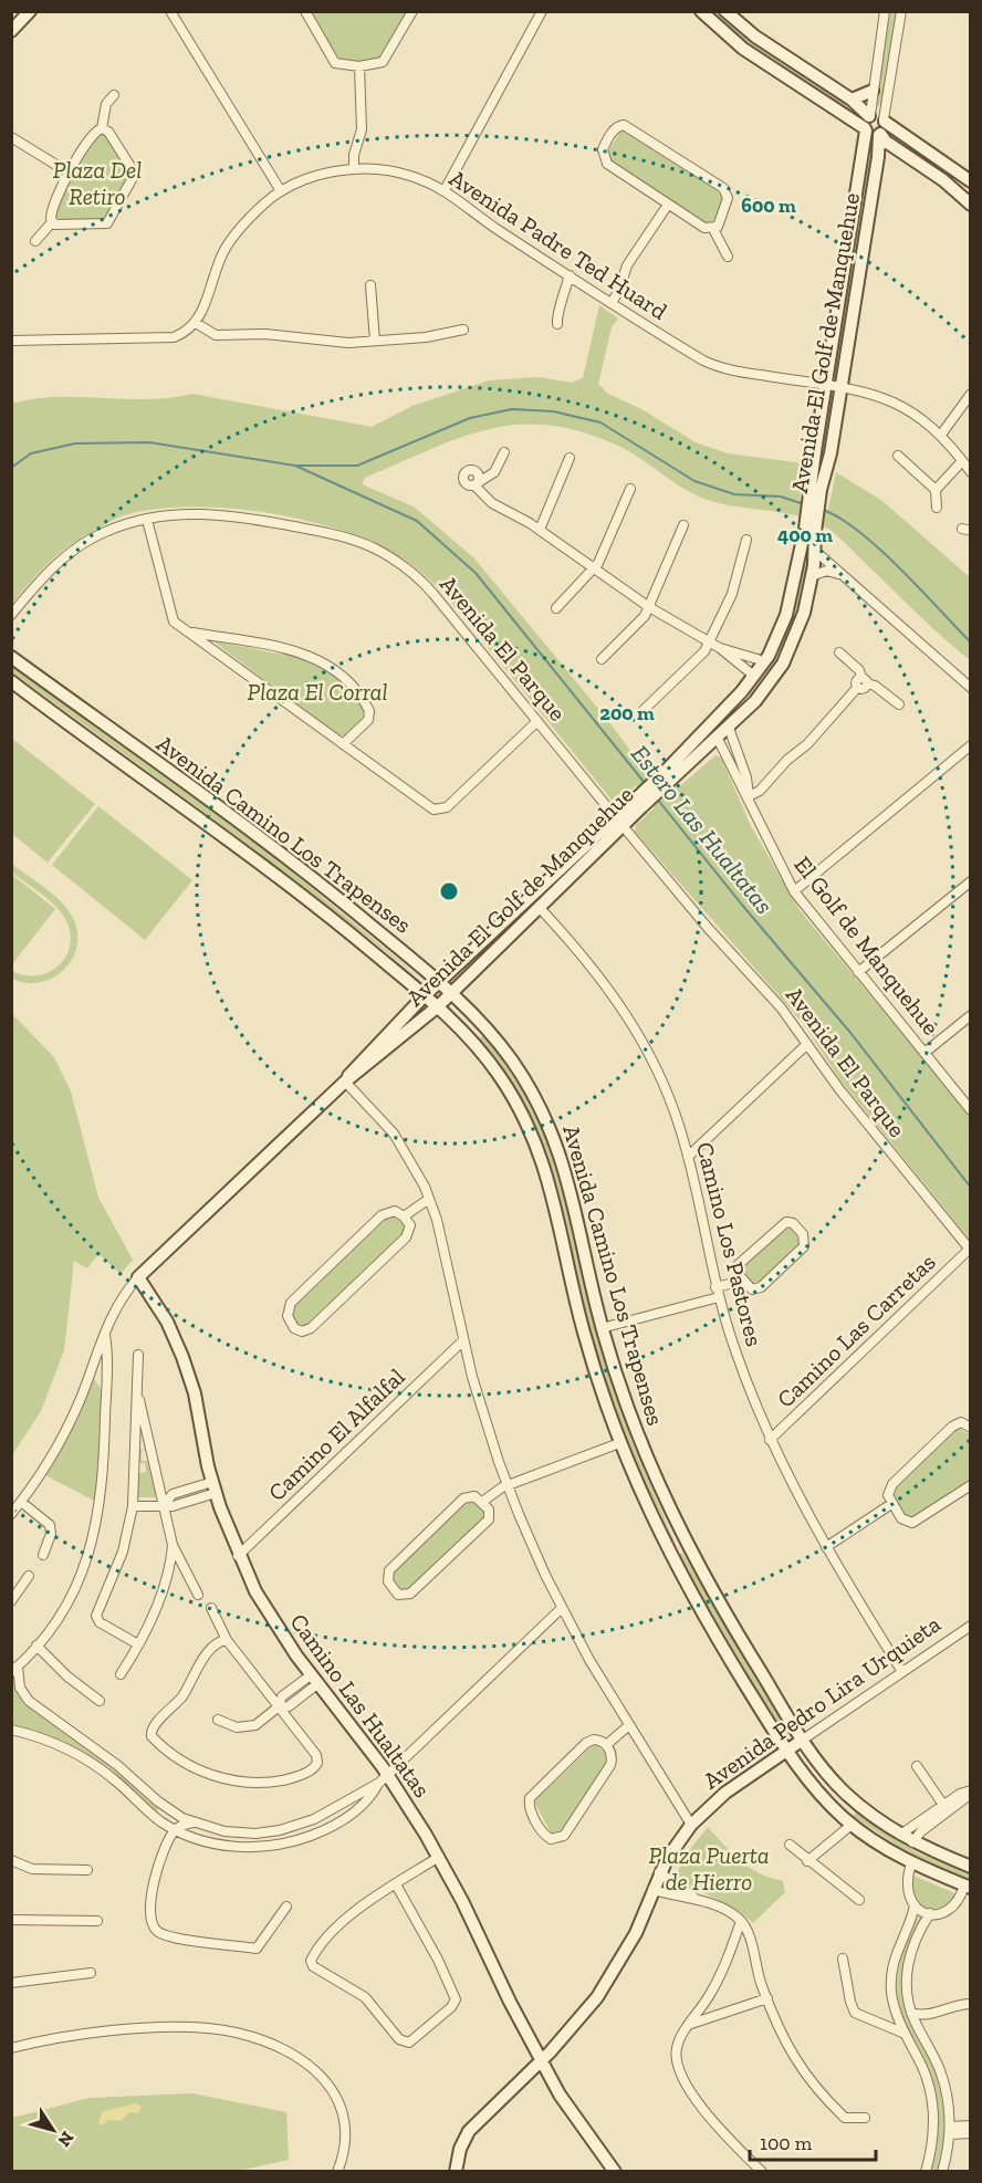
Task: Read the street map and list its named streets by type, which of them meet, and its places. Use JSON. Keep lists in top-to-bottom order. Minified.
{"streets":{"main road":["Avenida El Golf de Manquehue","Avenida Camino Los Trapenses","Avenida Pedro Lira Urquieta","Camino Las Hualtatas"],"street":["Avenida Padre Ted Huard","Avenida El Parque","El Golf de Manquehue","Camino Los Pastores","Camino Las Carretas","Camino El Alfalfal"]},"crossings":[["Avenida Padre Ted Huard","Avenida El Golf de Manquehue"],["Avenida El Golf de Manquehue","Avenida El Parque"],["Avenida El Golf de Manquehue","Avenida Camino Los Trapenses"],["Avenida El Golf de Manquehue","El Golf de Manquehue"],["Avenida El Golf de Manquehue","Camino Los Pastores"],["Avenida El Golf de Manquehue","Camino Las Hualtatas"],["Avenida El Parque","Camino Las Carretas"],["Avenida Camino Los Trapenses","Avenida Pedro Lira Urquieta"],["Camino Los Pastores","Camino Las Carretas"],["Camino Los Pastores","Avenida Pedro Lira Urquieta"],["Camino El Alfalfal","Camino Las Hualtatas"],["Avenida Pedro Lira Urquieta","Camino Las Hualtatas"]],"water":["Estero Las Hualtatas"],"parks":["Plaza Del Retiro","Plaza El Corral","Plaza Puerta de Hierro"],"scale_bar":"100 m","north":"bottom right","rings":["600 m","400 m","200 m"]}
